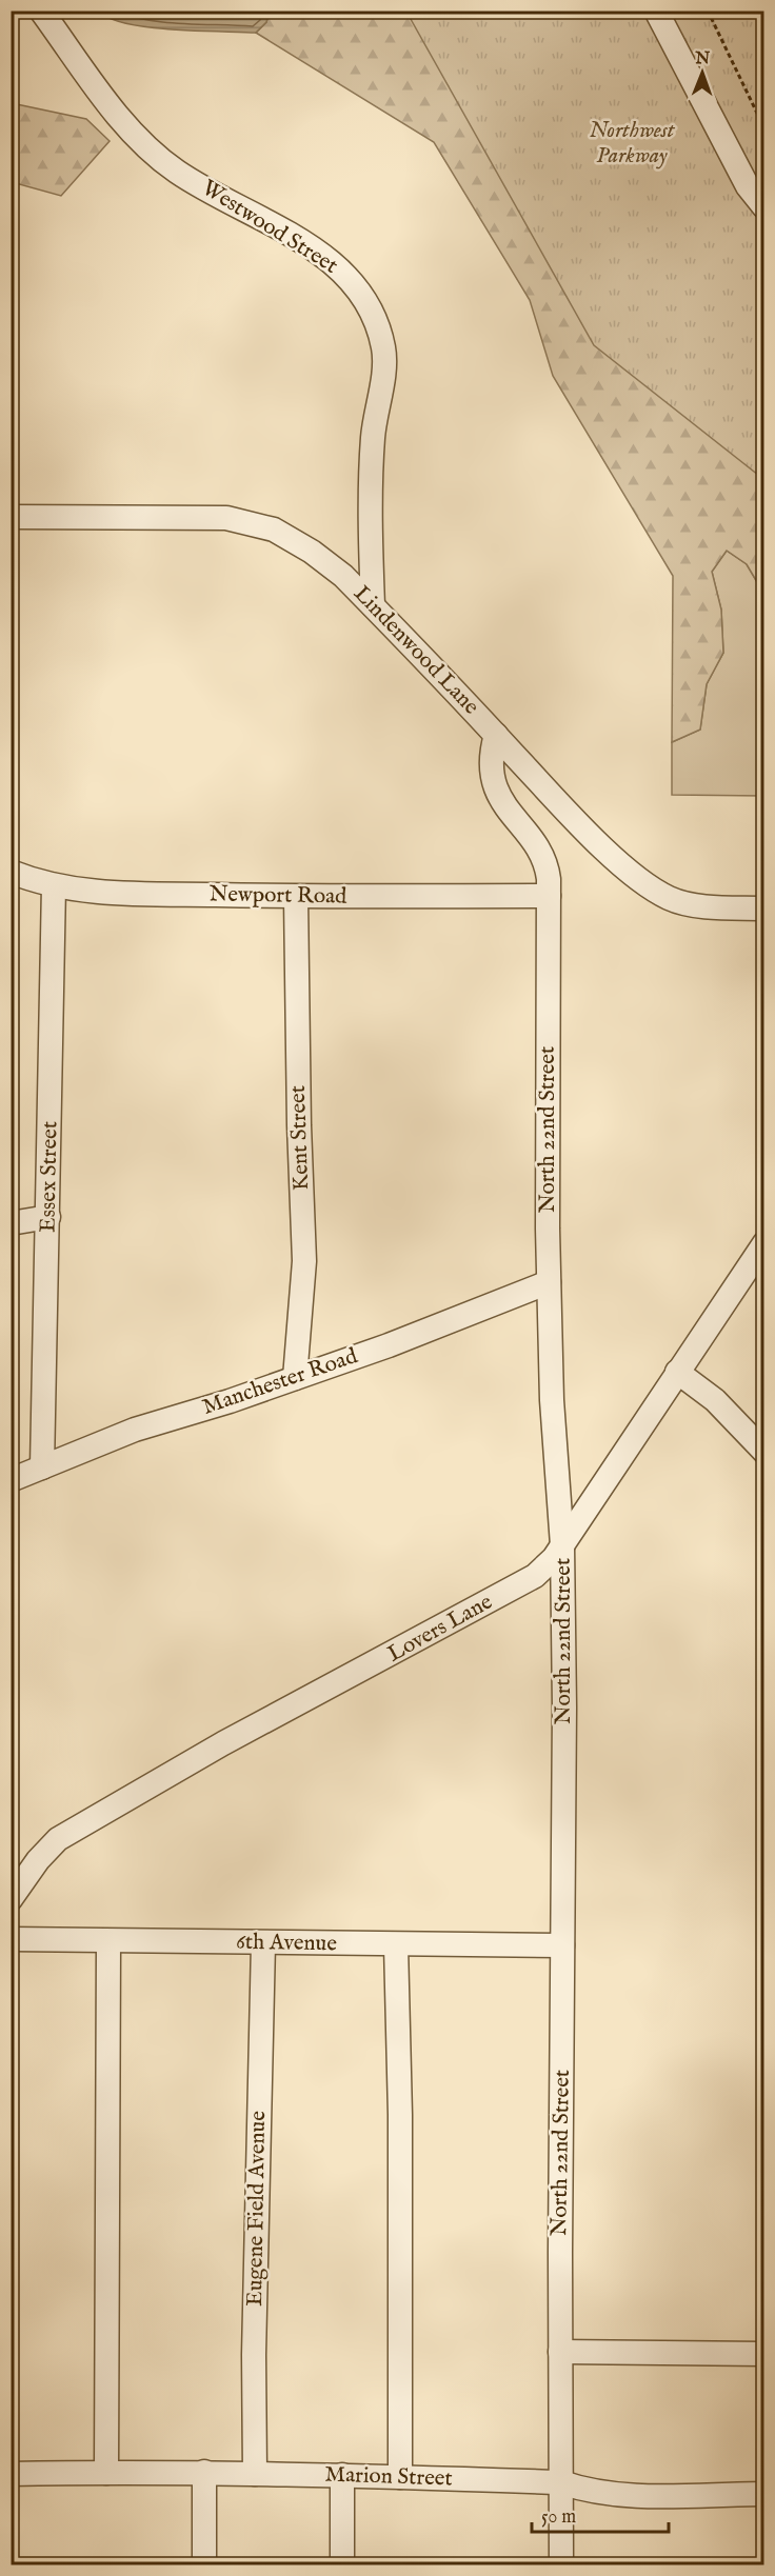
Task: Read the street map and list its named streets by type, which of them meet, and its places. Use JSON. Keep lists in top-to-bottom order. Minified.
{"streets":{"street":["Westwood Street","Lindenwood Lane","Newport Road","North 22nd Street","Kent Street","Essex Street","Manchester Road","Lovers Lane","6th Avenue","Eugene Field Avenue","Marion Street"]},"crossings":[["Westwood Street","Lindenwood Lane"],["Lindenwood Lane","North 22nd Street"],["Newport Road","North 22nd Street"],["Newport Road","Kent Street"],["Newport Road","Essex Street"],["North 22nd Street","Manchester Road"],["North 22nd Street","Lovers Lane"],["North 22nd Street","6th Avenue"],["North 22nd Street","Marion Street"],["Kent Street","Manchester Road"],["Essex Street","Manchester Road"],["6th Avenue","Eugene Field Avenue"],["Eugene Field Avenue","Marion Street"]],"parks":["Northwest Parkway"],"scale_bar":"50 m","north":"top"}
